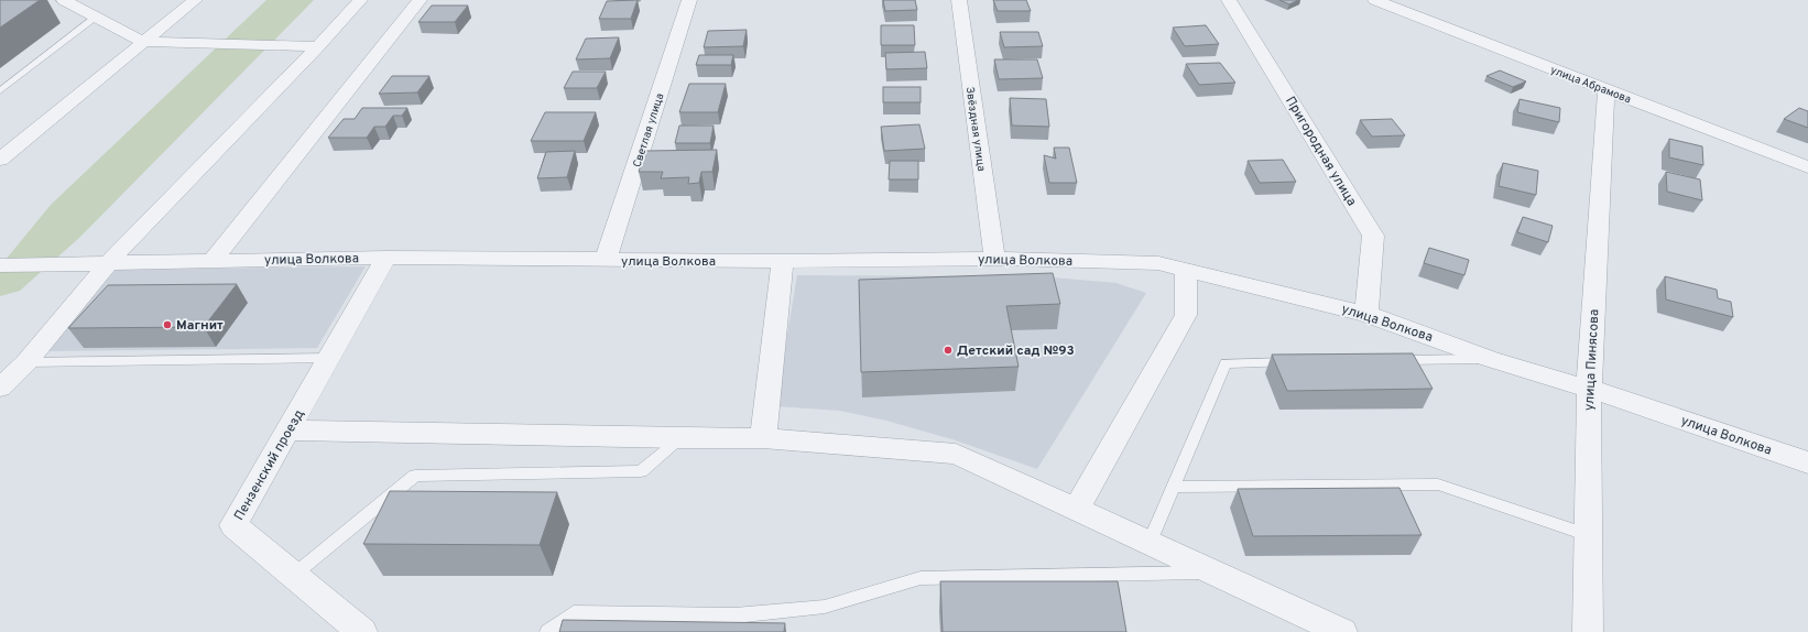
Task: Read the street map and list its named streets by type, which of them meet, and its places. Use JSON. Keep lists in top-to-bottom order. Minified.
{"streets":{"street":["улица Абрамова","Звёздная улица","Светлая улица","Пригородная улица","улица Волкова","улица Пинясова","Пензенский проезд"]},"crossings":[["улица Абрамова","улица Пинясова"],["Звёздная улица","улица Волкова"],["Светлая улица","улица Волкова"],["Пригородная улица","улица Волкова"],["улица Волкова","улица Пинясова"],["улица Волкова","Пензенский проезд"]],"places":["Магнит","Детский сад №93"]}
